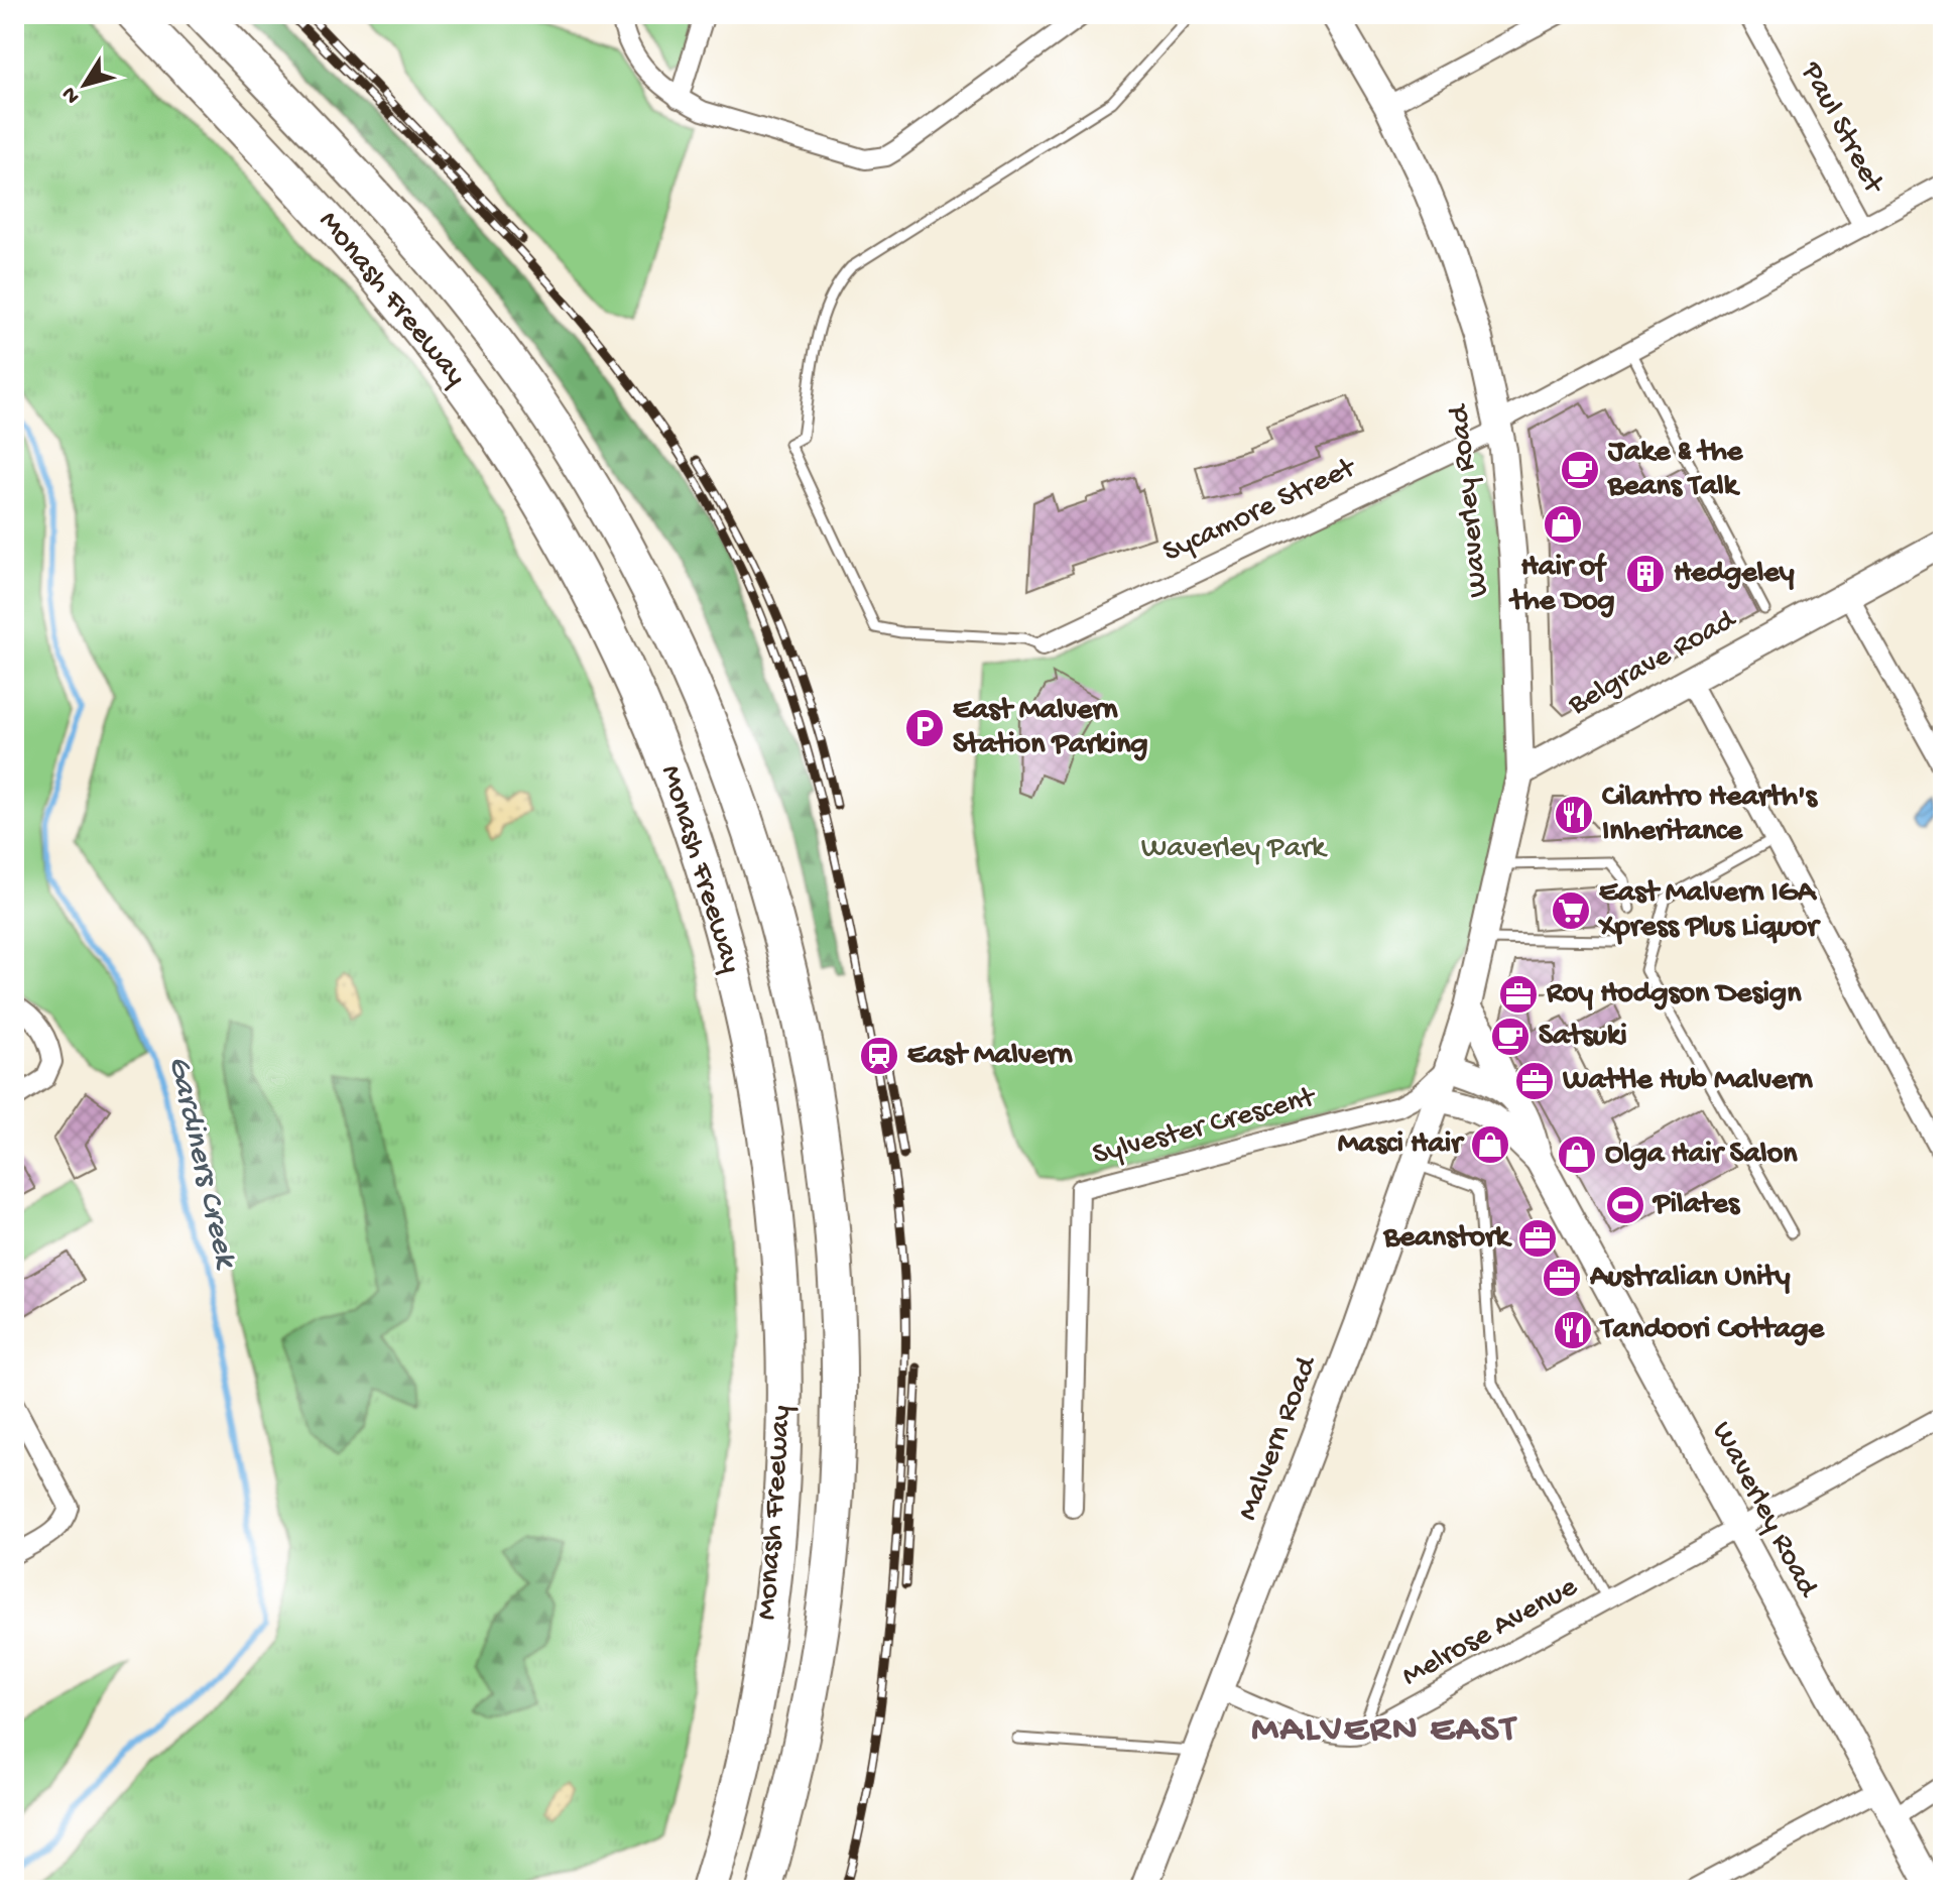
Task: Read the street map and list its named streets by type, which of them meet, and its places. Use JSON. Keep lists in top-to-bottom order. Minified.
{"streets":{"highway":["Monash Freeway"],"main road":["Waverley Road","Belgrave Road","Malvern Road"],"street":["Paul Street","Sycamore Street","Sylvester Crescent","Melrose Avenue"]},"crossings":[["Paul Street","Sycamore Street"],["Waverley Road","Sycamore Street"],["Waverley Road","Belgrave Road"],["Waverley Road","Sylvester Crescent"],["Waverley Road","Malvern Road"],["Waverley Road","Melrose Avenue"],["Sylvester Crescent","Malvern Road"]],"districts":["MALVERN EAST"],"water":["Gardiners Creek"],"parks":["Waverley Park"],"places":{"cafe":["Jake & the Beans Talk","Satsuki"],"shop":["Hair of the Dog","Masci Hair","Olga Hair Salon"],"building":["Hedgeley"],"parking":["East Malvern Station Parking"],"restaurant":["Cilantro Hearth's Inheritance","Tandoori Cottage"],"supermarket":["East Malvern IGA Xpress Plus Liquor"],"office":["Roy Hodgson Design","Wattle Hub Malvern","Beanstork","Australian Unity"],"station":["East Malvern"],"sports":["Pilates"]},"north":"bottom left"}
